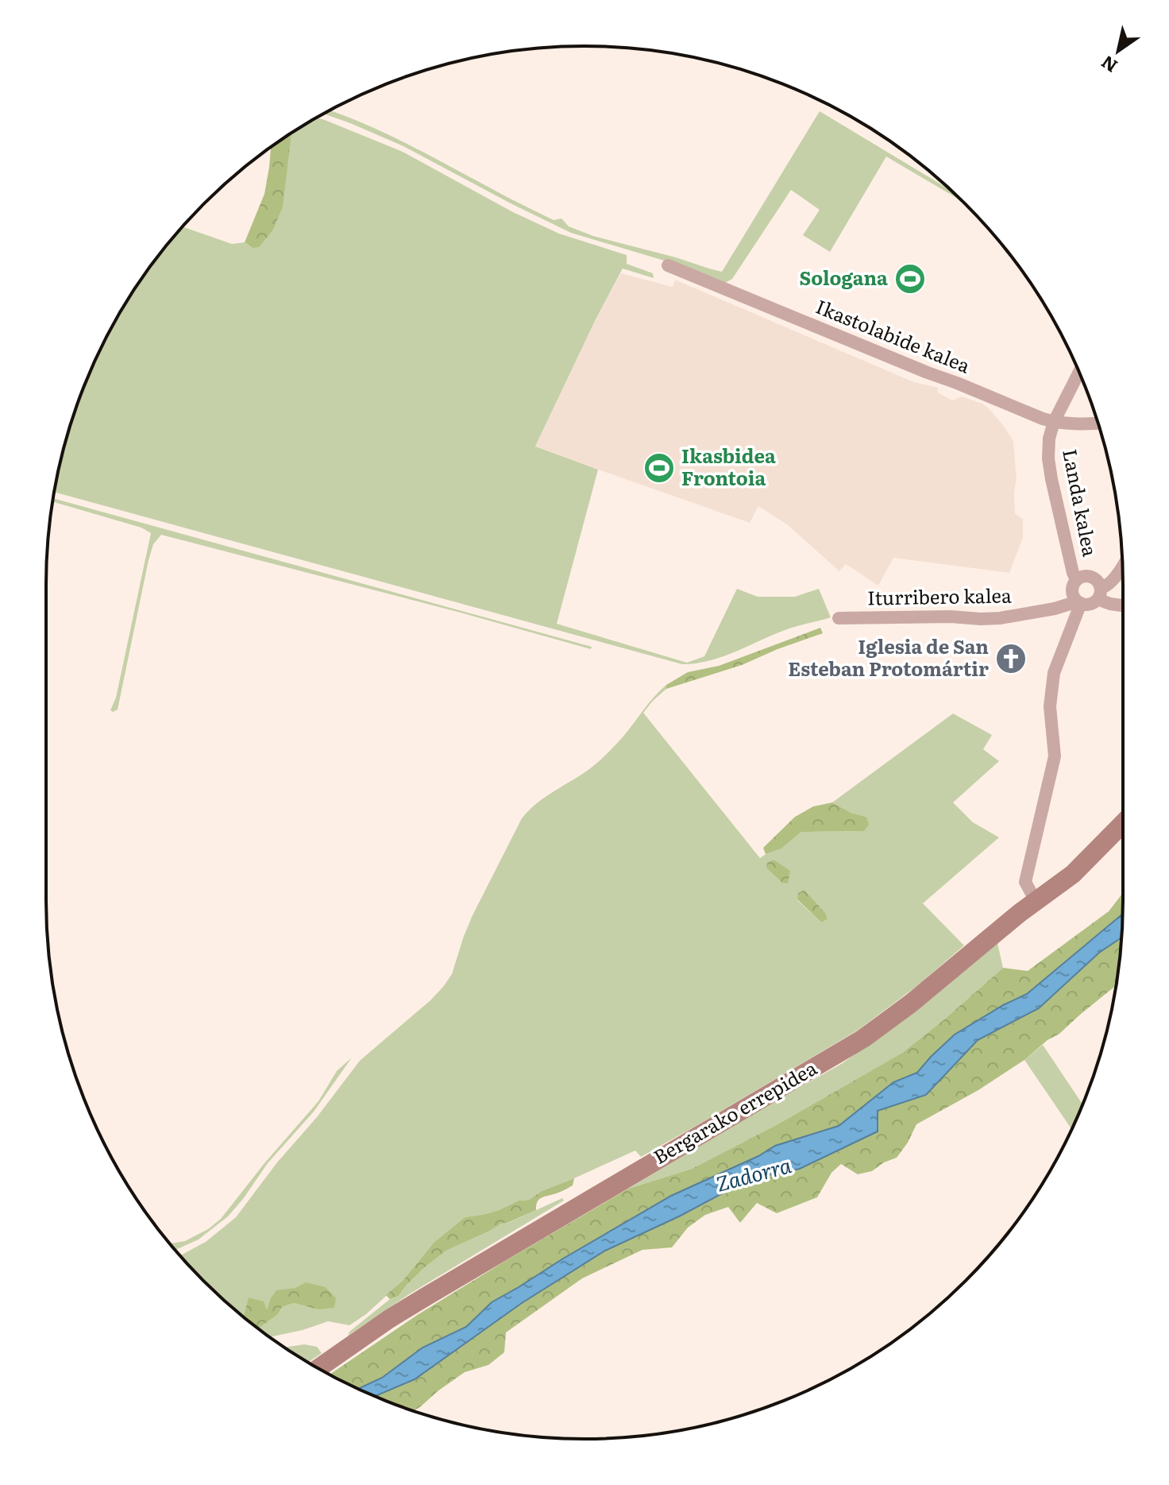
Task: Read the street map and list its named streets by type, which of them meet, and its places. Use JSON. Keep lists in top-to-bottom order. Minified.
{"streets":{"street":["Ikastolabide kalea","Landa kalea","Iturribero kalea","Bergarako errepidea"]},"crossings":[["Ikastolabide kalea","Landa kalea"],["Landa kalea","Iturribero kalea"]],"water":["Zadorra"],"places":{"sports":["Sologana","Ikasbidea Frontoia"],"church":["Iglesia de San Esteban Protomártir"]},"north":"bottom left"}
